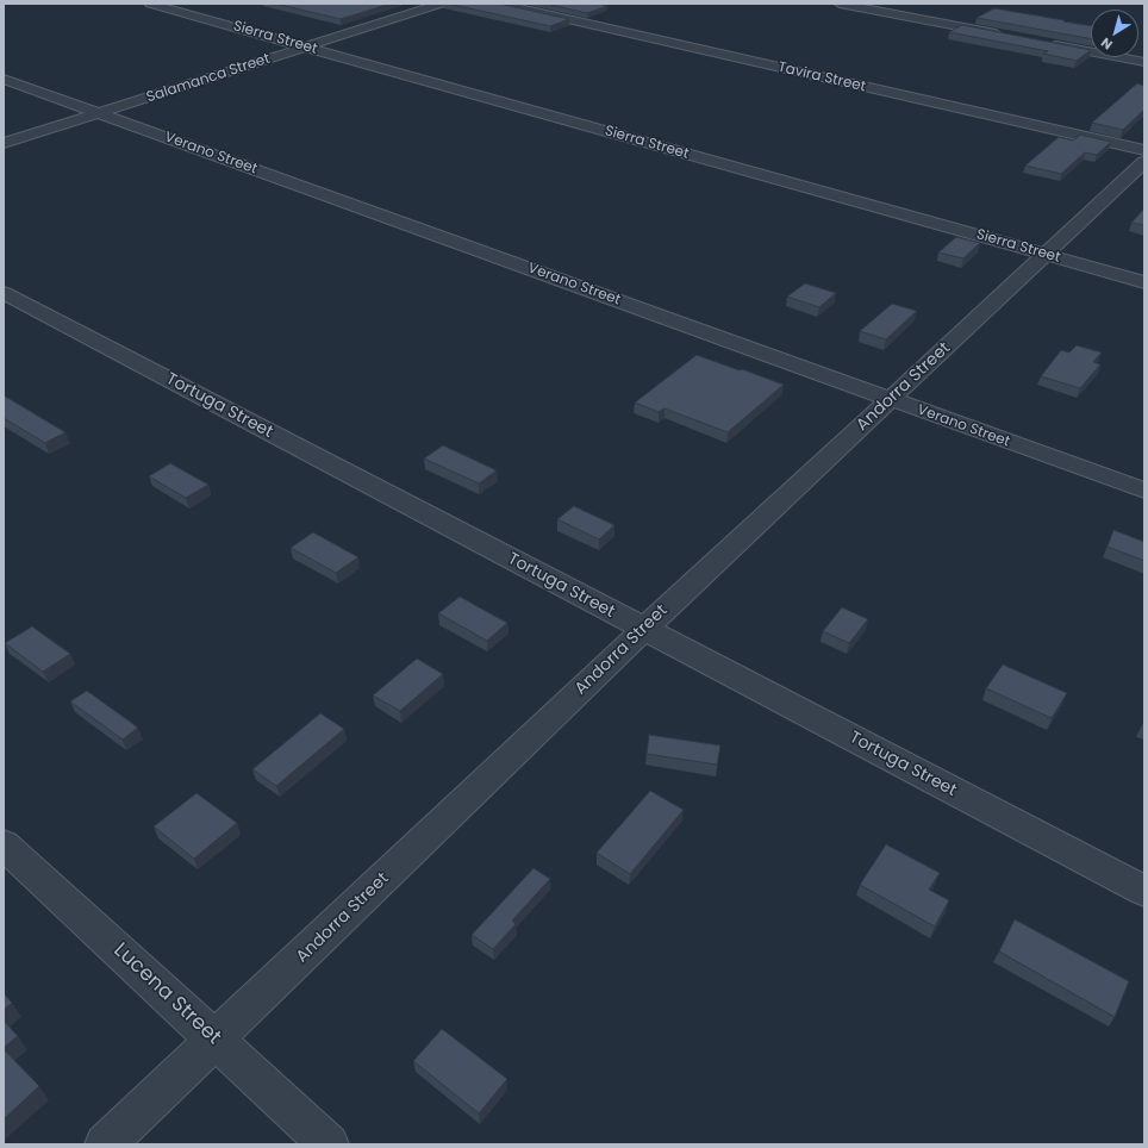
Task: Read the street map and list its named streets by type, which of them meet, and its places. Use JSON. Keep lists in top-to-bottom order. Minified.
{"streets":{"street":["Sierra Street","Tavira Street","Salamanca Street","Verano Street","Andorra Street","Tortuga Street","Lucena Street"]},"crossings":[["Sierra Street","Salamanca Street"],["Sierra Street","Andorra Street"],["Salamanca Street","Verano Street"],["Verano Street","Andorra Street"],["Andorra Street","Tortuga Street"],["Andorra Street","Lucena Street"]],"north":"bottom left"}
